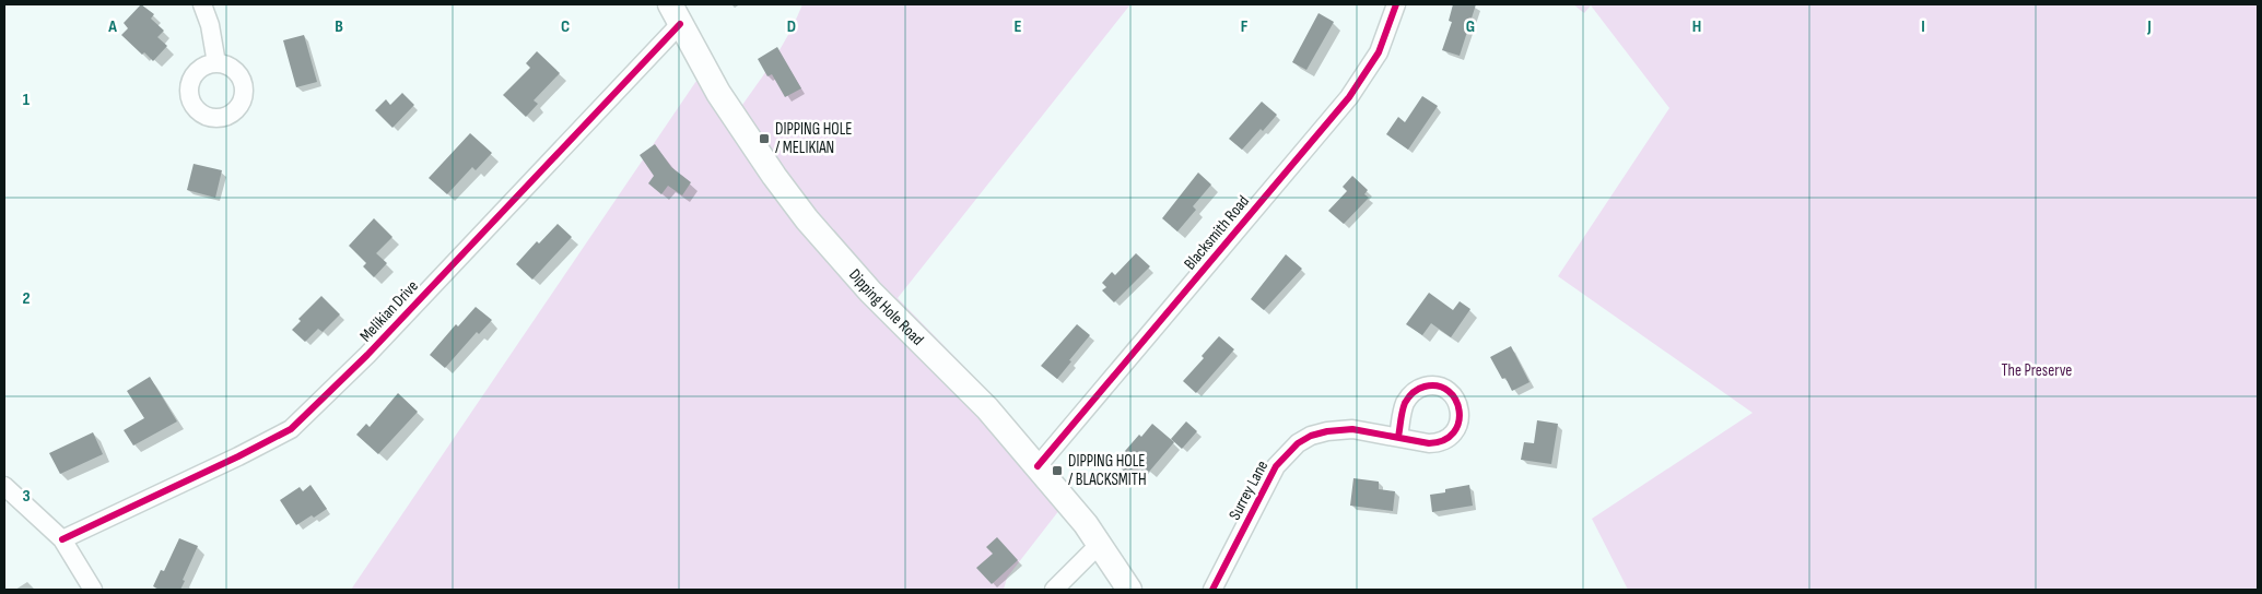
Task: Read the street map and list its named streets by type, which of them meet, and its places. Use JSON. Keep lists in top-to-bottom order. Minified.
{"streets":{"main road":["Dipping Hole Road"],"street":["Blacksmith Road","Melikian Drive","Surrey Lane"]},"crossings":[["Blacksmith Road","Dipping Hole Road"],["Dipping Hole Road","Melikian Drive"]],"parks":["The Preserve"],"places":{"transit":["DIPPING HOLE / MELIKIAN","DIPPING HOLE / BLACKSMITH"]},"grid":{"columns":["A","B","C","D","E","F","G","H","I","J"],"rows":["1","2","3"]}}
